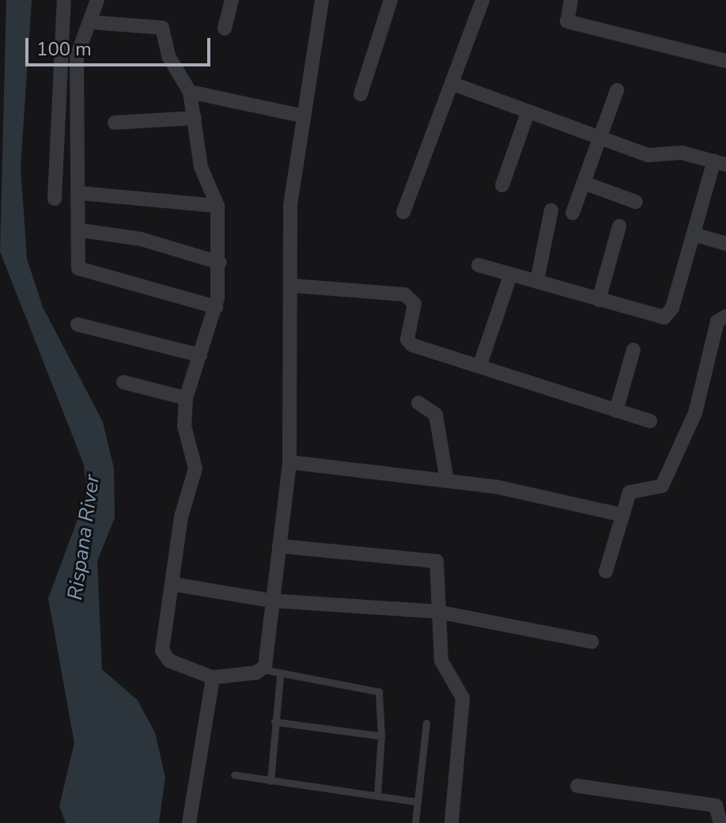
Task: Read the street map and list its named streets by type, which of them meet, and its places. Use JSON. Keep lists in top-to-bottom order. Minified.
{"water":["Rispana River"],"scale_bar":"100 m"}
